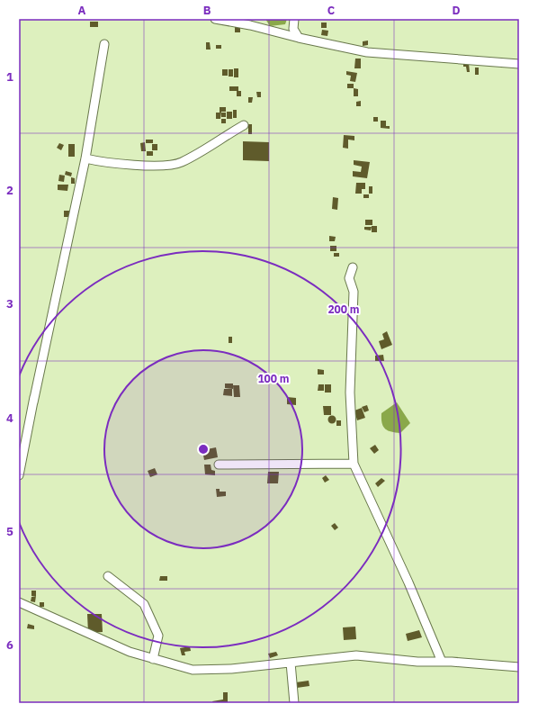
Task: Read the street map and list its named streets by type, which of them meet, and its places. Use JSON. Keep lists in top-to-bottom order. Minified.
{"grid":{"columns":["A","B","C","D"],"rows":["1","2","3","4","5","6"]},"rings":["200 m","100 m"]}
